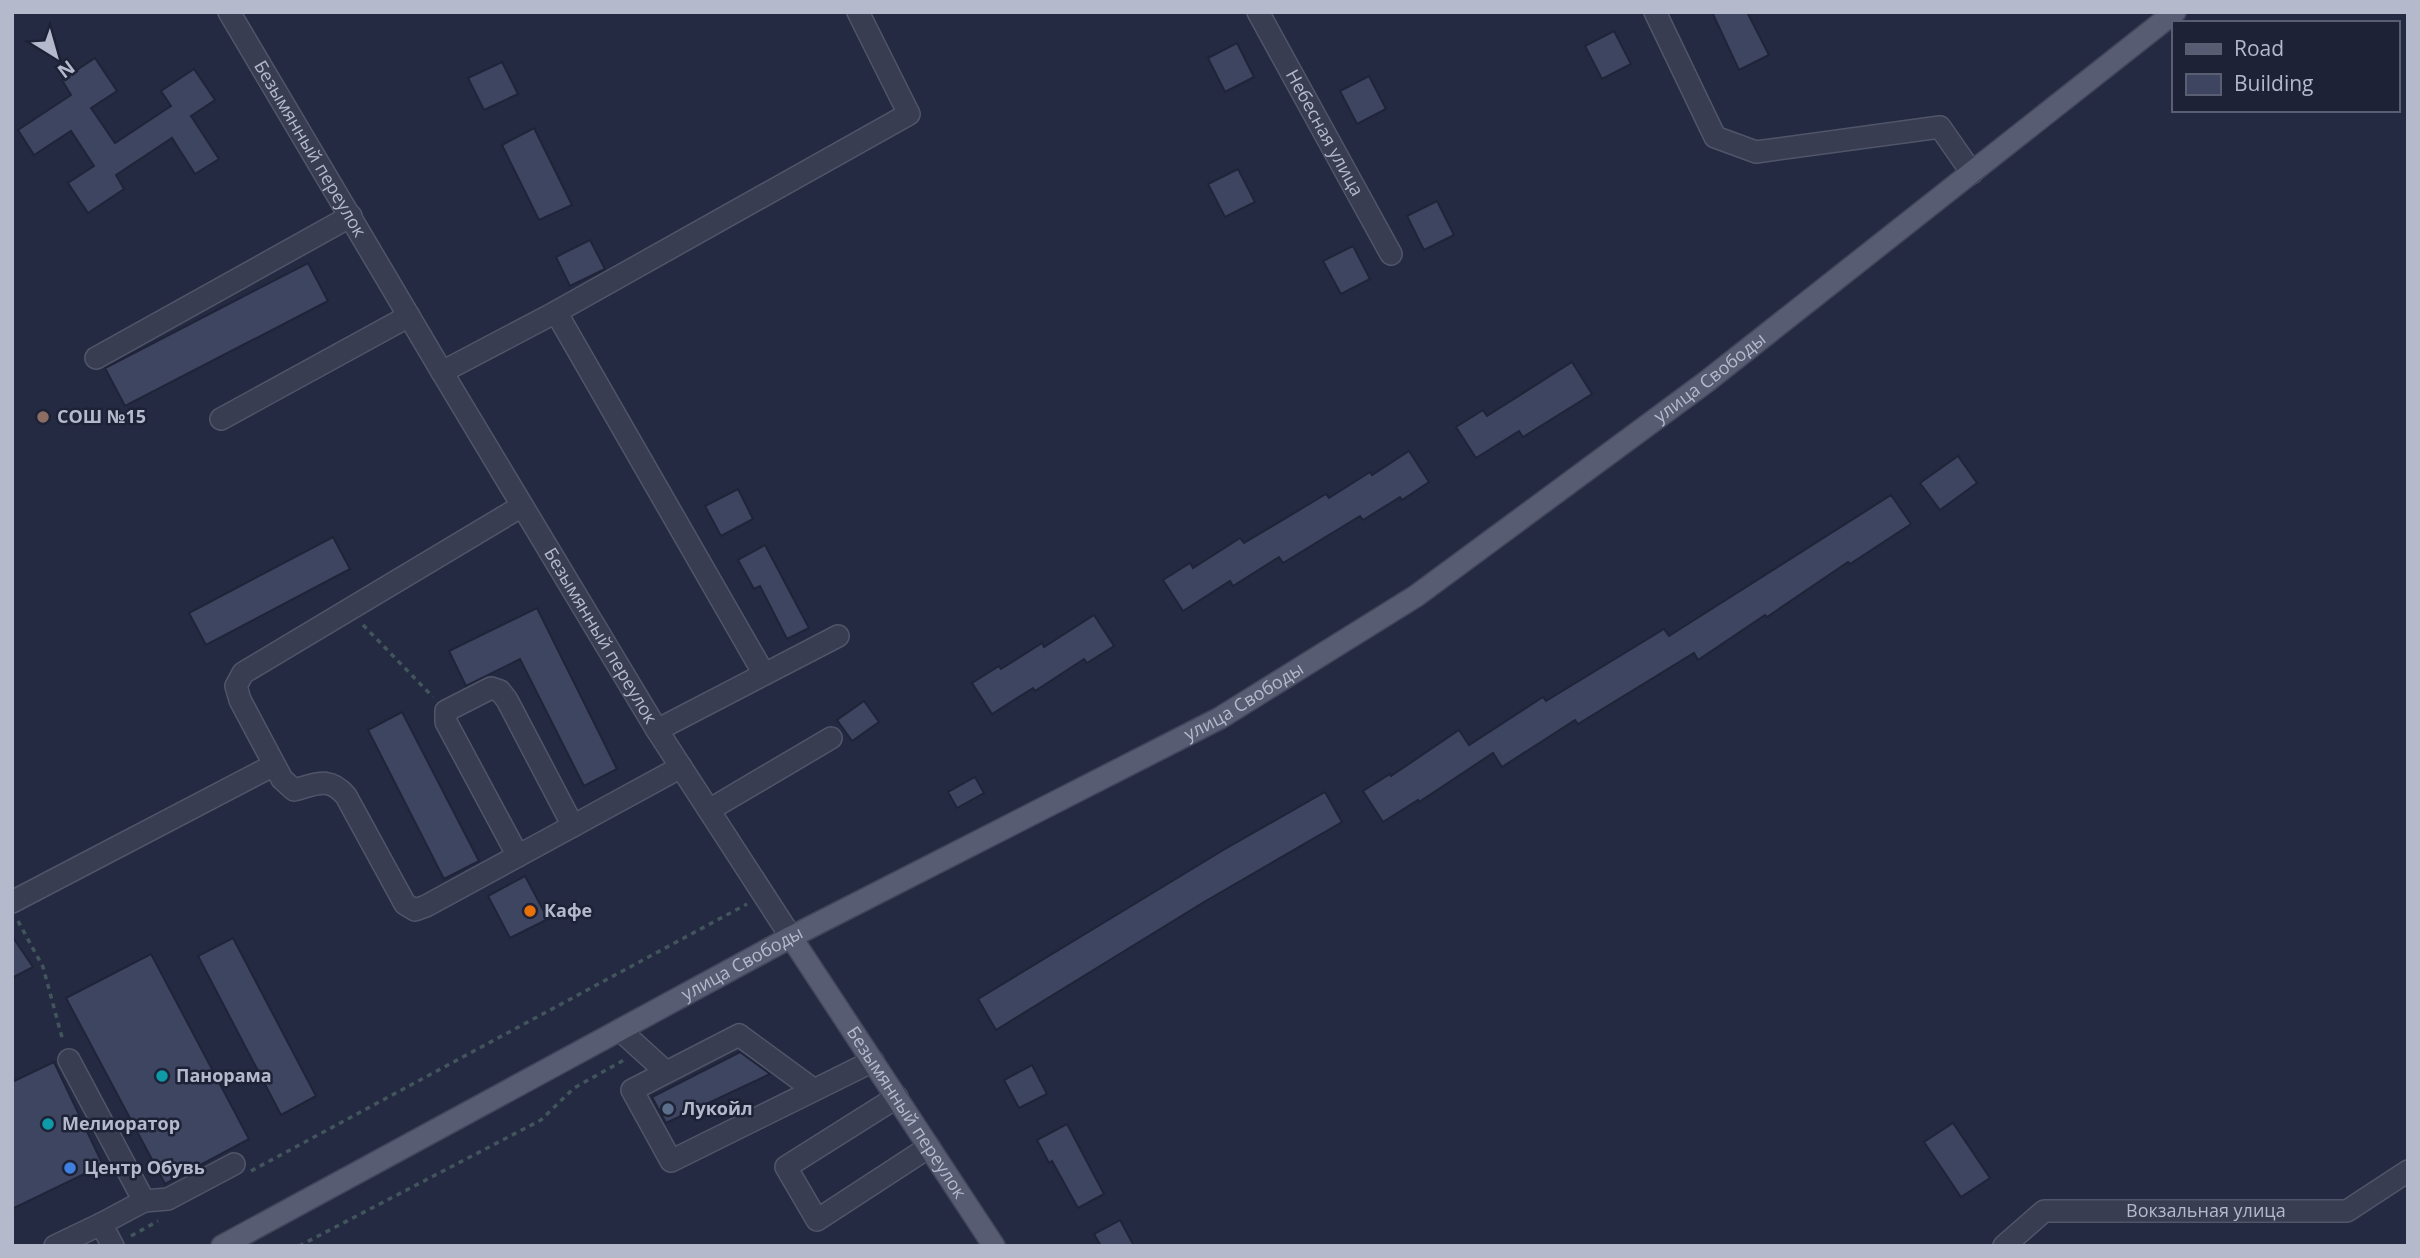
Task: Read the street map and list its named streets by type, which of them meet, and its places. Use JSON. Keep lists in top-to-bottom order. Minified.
{"streets":{"main road":["Безымянный переулок","улица Свободы"],"street":["Небесная улица","Вокзальная улица"]},"crossings":[["Безымянный переулок","улица Свободы"]],"places":["СОШ №15","Кафе","Панорама","Лукойл","Мелиоратор","Центр Обувь"],"legend":["Road","Building"],"north":"bottom right"}
